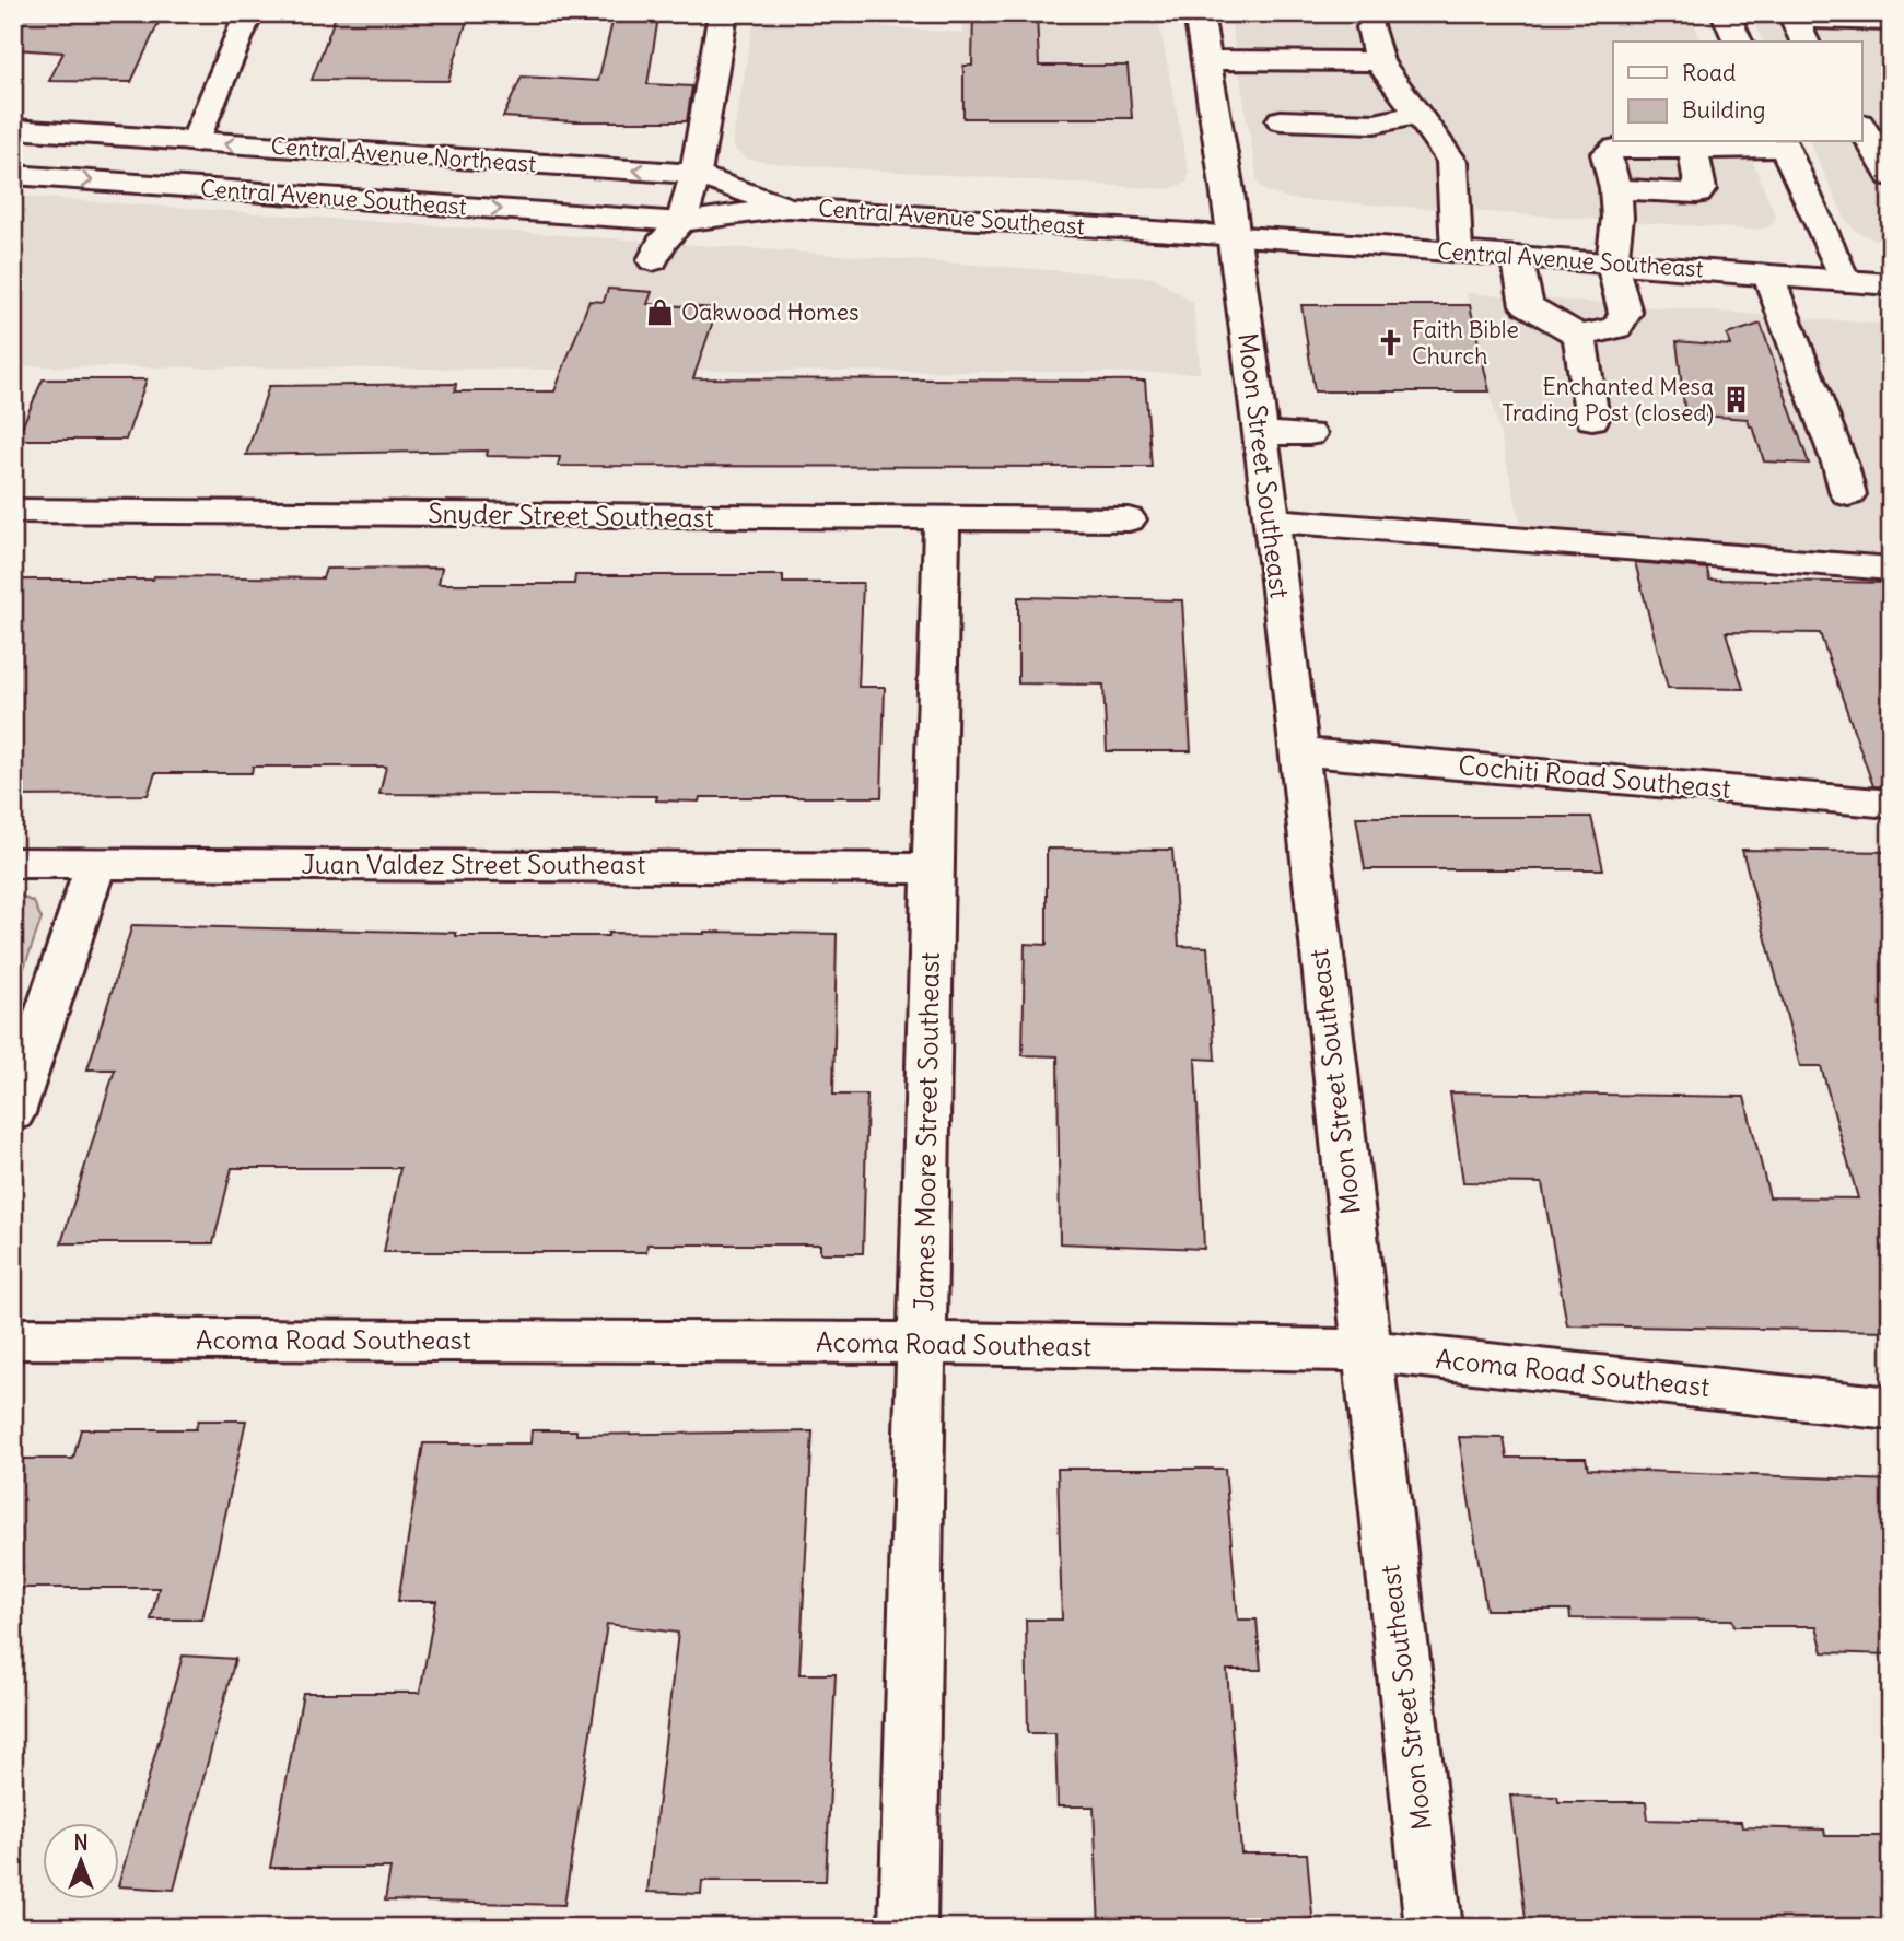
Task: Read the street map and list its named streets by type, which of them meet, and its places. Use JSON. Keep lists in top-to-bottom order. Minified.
{"streets":{"street":["Central Avenue Northeast","Central Avenue Southeast","Moon Street Southeast","Snyder Street Southeast","Cochiti Road Southeast","Juan Valdez Street Southeast","James Moore Street Southeast","Acoma Road Southeast"]},"crossings":[["Central Avenue Northeast","Central Avenue Southeast"],["Central Avenue Southeast","Moon Street Southeast"],["Moon Street Southeast","Cochiti Road Southeast"],["Moon Street Southeast","Acoma Road Southeast"],["Snyder Street Southeast","James Moore Street Southeast"],["Juan Valdez Street Southeast","James Moore Street Southeast"],["James Moore Street Southeast","Acoma Road Southeast"]],"one_way":["Central Avenue Northeast","Central Avenue Southeast"],"places":{"shop":["Oakwood Homes"],"church":["Faith Bible Church"],"building":["Enchanted Mesa Trading Post (closed)"]},"legend":["Road","Building"],"north":"top"}
